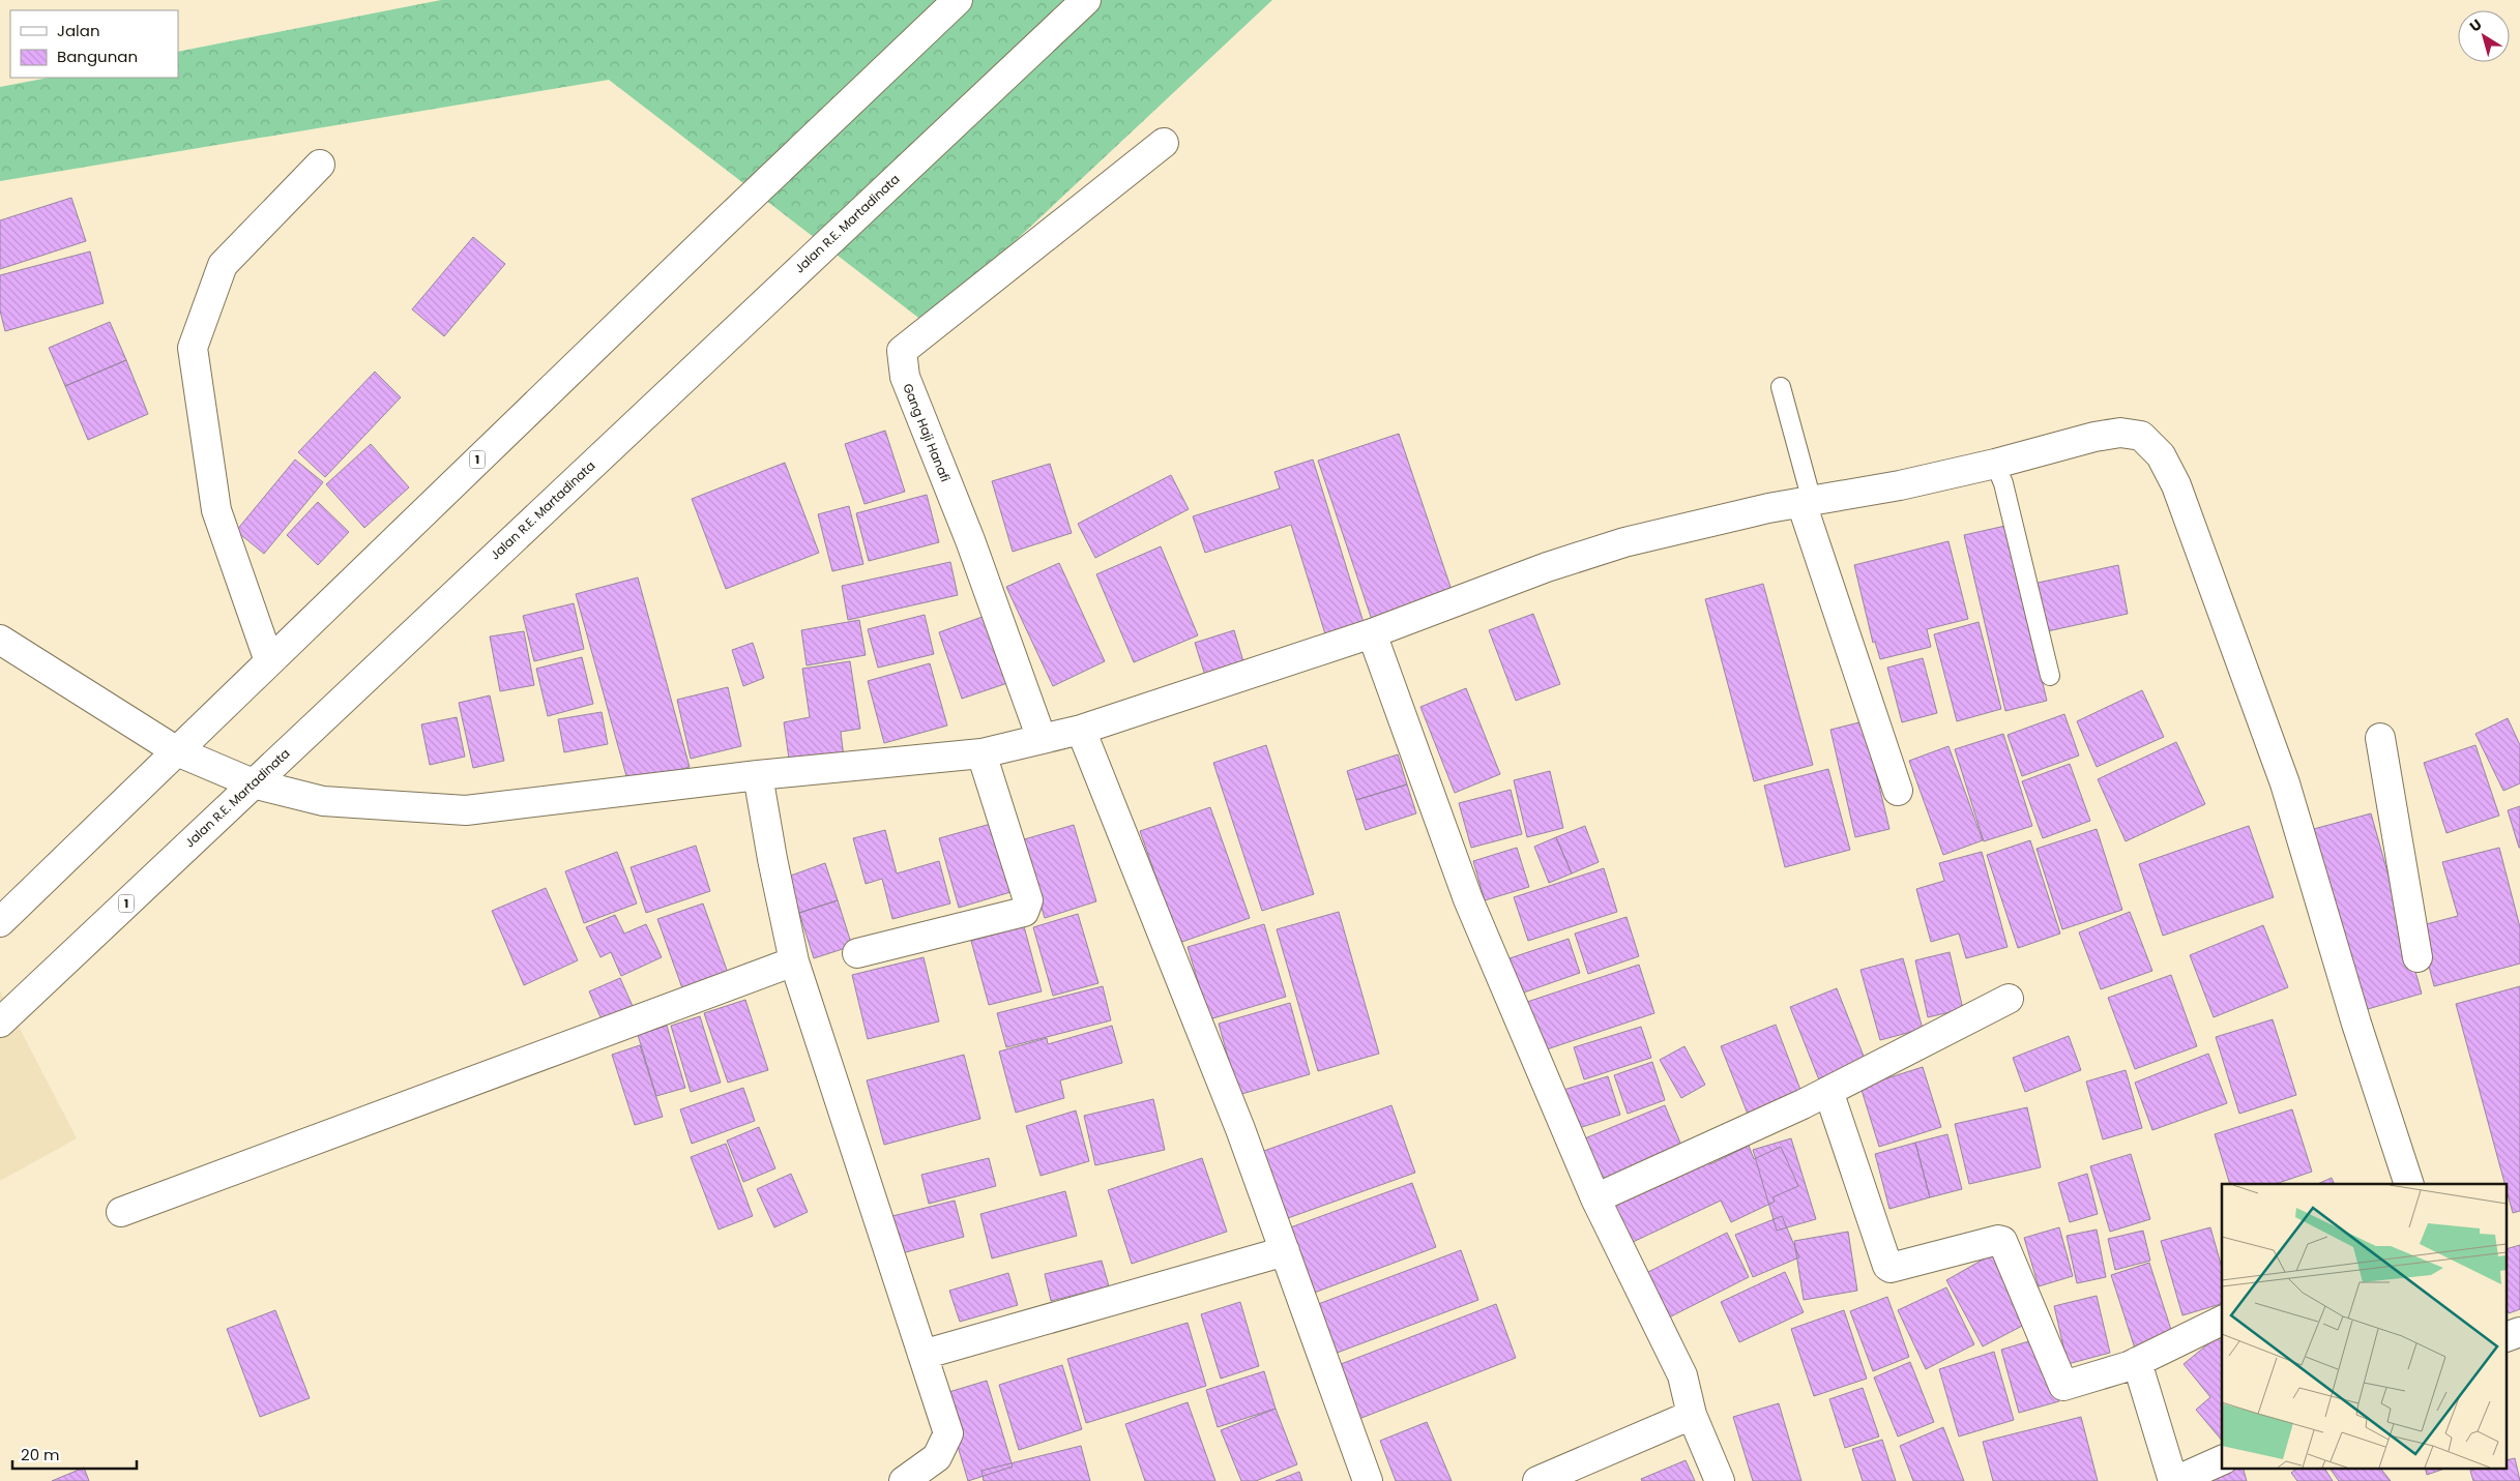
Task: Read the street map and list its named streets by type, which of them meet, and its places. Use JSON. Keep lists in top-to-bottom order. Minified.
{"streets":{"main road":["Jalan R.E. Martadinata","Gang Haji Hanafi","1"]},"legend":["Jalan","Bangunan"],"scale_bar":"20 m","north":"top left"}
